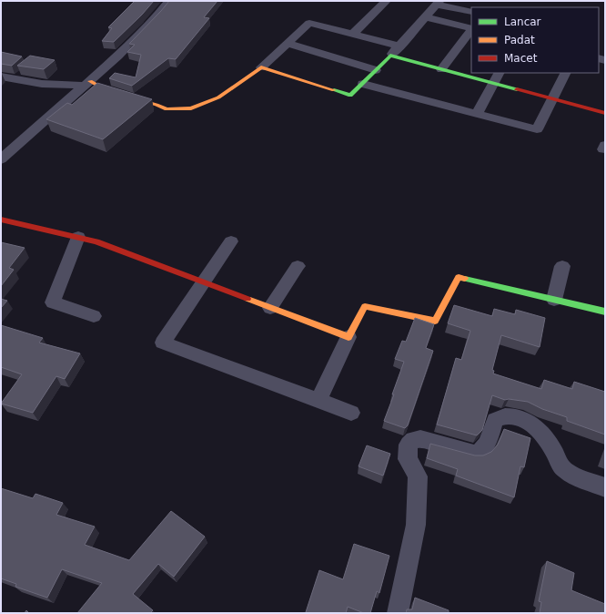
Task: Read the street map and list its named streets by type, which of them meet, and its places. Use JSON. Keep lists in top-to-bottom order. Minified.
{"legend":["Lancar","Padat","Macet"]}
